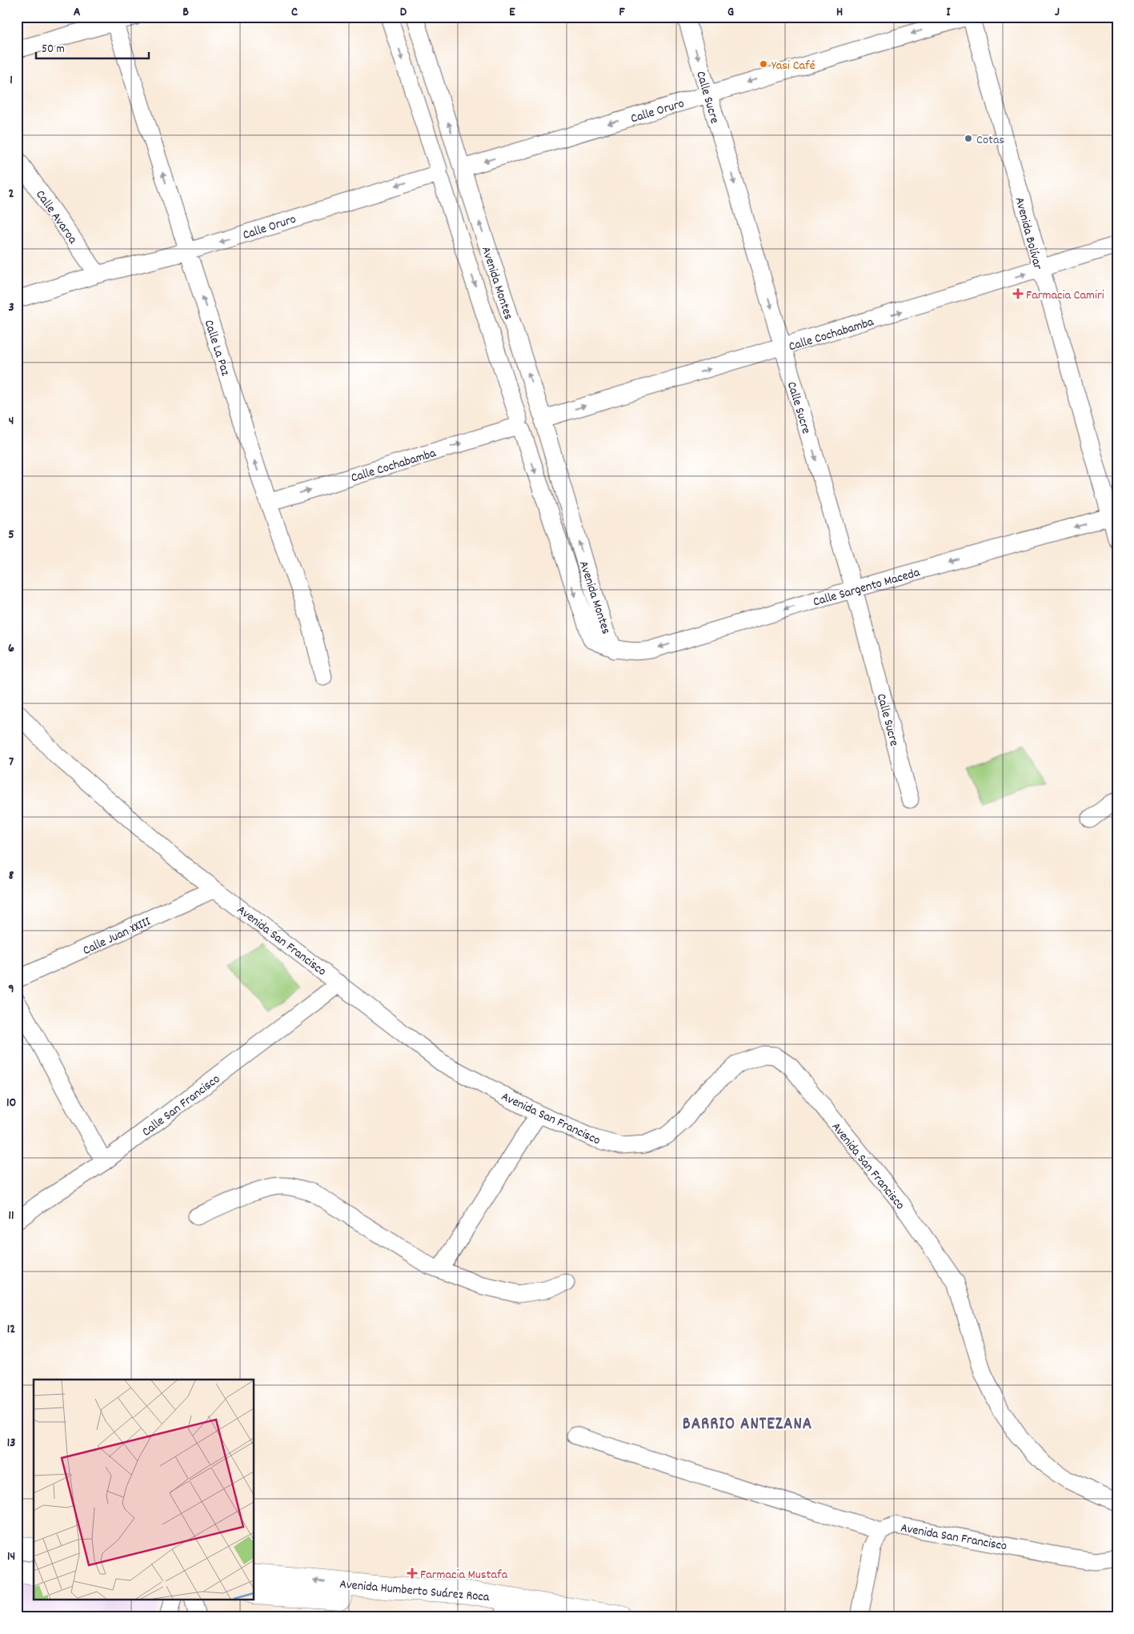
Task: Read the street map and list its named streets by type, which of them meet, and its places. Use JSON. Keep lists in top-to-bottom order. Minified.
{"streets":{"main road":["Avenida Humberto Suárez Roca"],"street":["Calle Sucre","Calle Oruro","Calle Avaroa","Avenida Bolívar","Avenida Montes","Calle Cochabamba","Calle La Paz","Calle Sargento Maceda","Calle Juan XXIII","Avenida San Francisco","Calle San Francisco"]},"crossings":[["Calle Sucre","Calle Oruro"],["Calle Sucre","Calle Cochabamba"],["Calle Sucre","Calle Sargento Maceda"],["Calle Oruro","Calle Avaroa"],["Calle Oruro","Avenida Montes"],["Calle Oruro","Calle La Paz"],["Avenida Bolívar","Calle Cochabamba"],["Avenida Bolívar","Calle Sargento Maceda"],["Avenida Montes","Calle Cochabamba"],["Avenida Montes","Calle Sargento Maceda"],["Calle Cochabamba","Calle La Paz"],["Calle Juan XXIII","Avenida San Francisco"],["Avenida San Francisco","Calle San Francisco"]],"one_way":["Calle Sucre","Calle Oruro","Calle Cochabamba","Calle La Paz","Calle Sargento Maceda"],"districts":["BARRIO ANTEZANA"],"places":{"other":["Yasi Café","Cotas"],"health":["Farmacia Camiri","Farmacia Mustafa"]},"scale_bar":"50 m","grid":{"columns":["A","B","C","D","E","F","G","H","I","J"],"rows":["1","2","3","4","5","6","7","8","9","10","11","12","13","14"]}}
